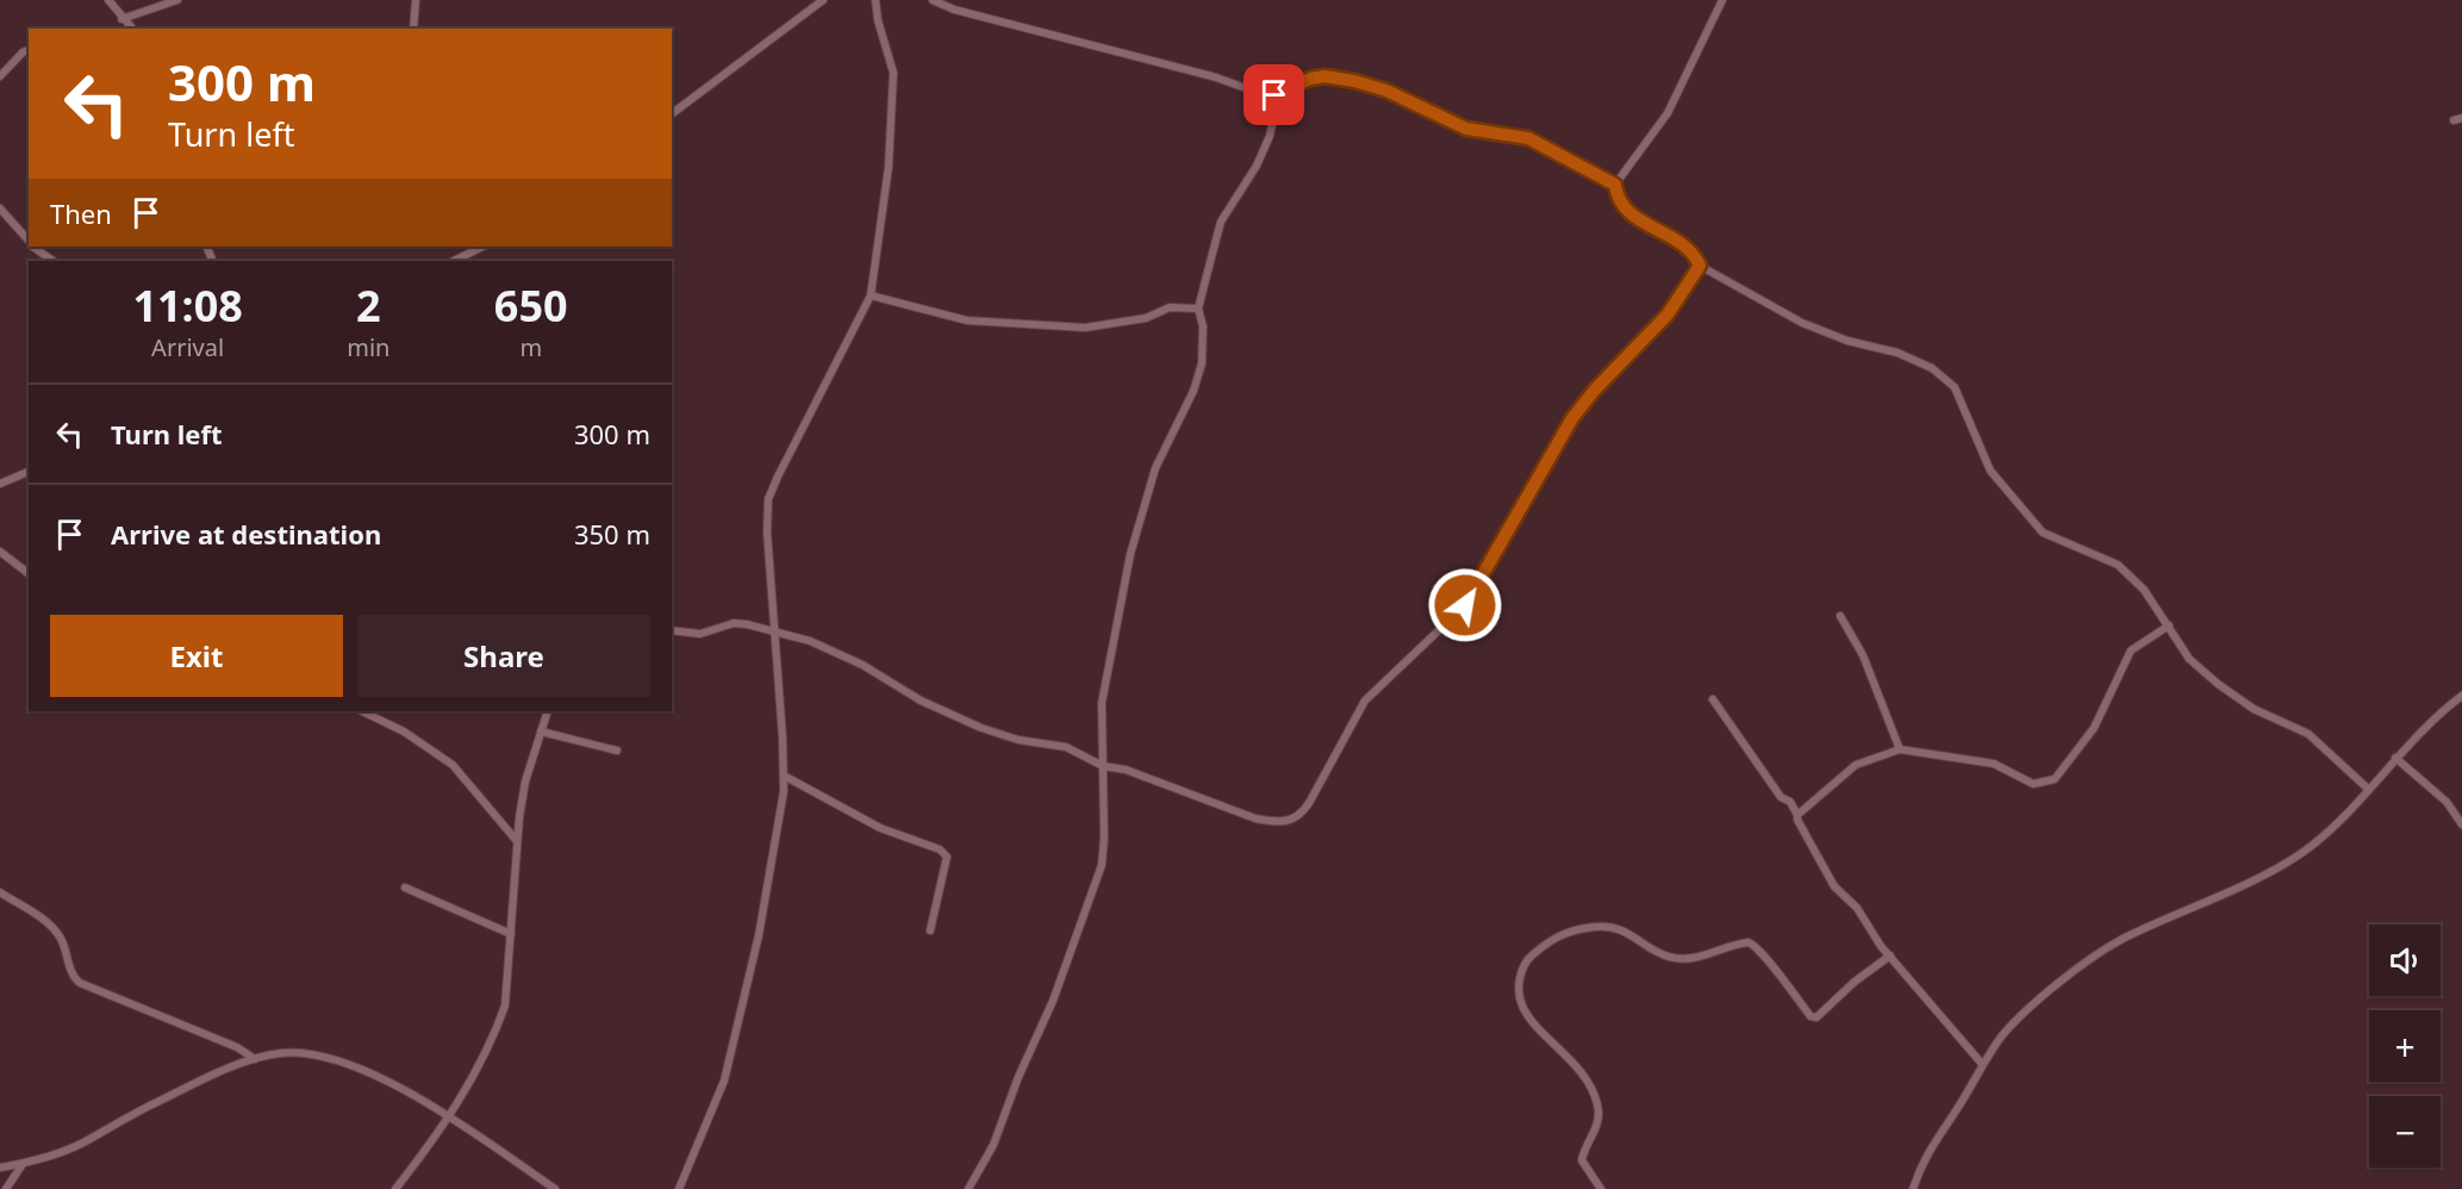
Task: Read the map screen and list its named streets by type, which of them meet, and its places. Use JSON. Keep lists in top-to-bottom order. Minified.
{"page":{"turn":["300 m","Turn left"],"then":"Then","eta":["11:08","Arrival","2","min","650","m"],"list":[{"name":"Turn left","value":"300 m"},{"name":"Arrive at destination","value":"350 m"}],"buttons":["Exit","Share"],"map_buttons":["+","−"]}}
